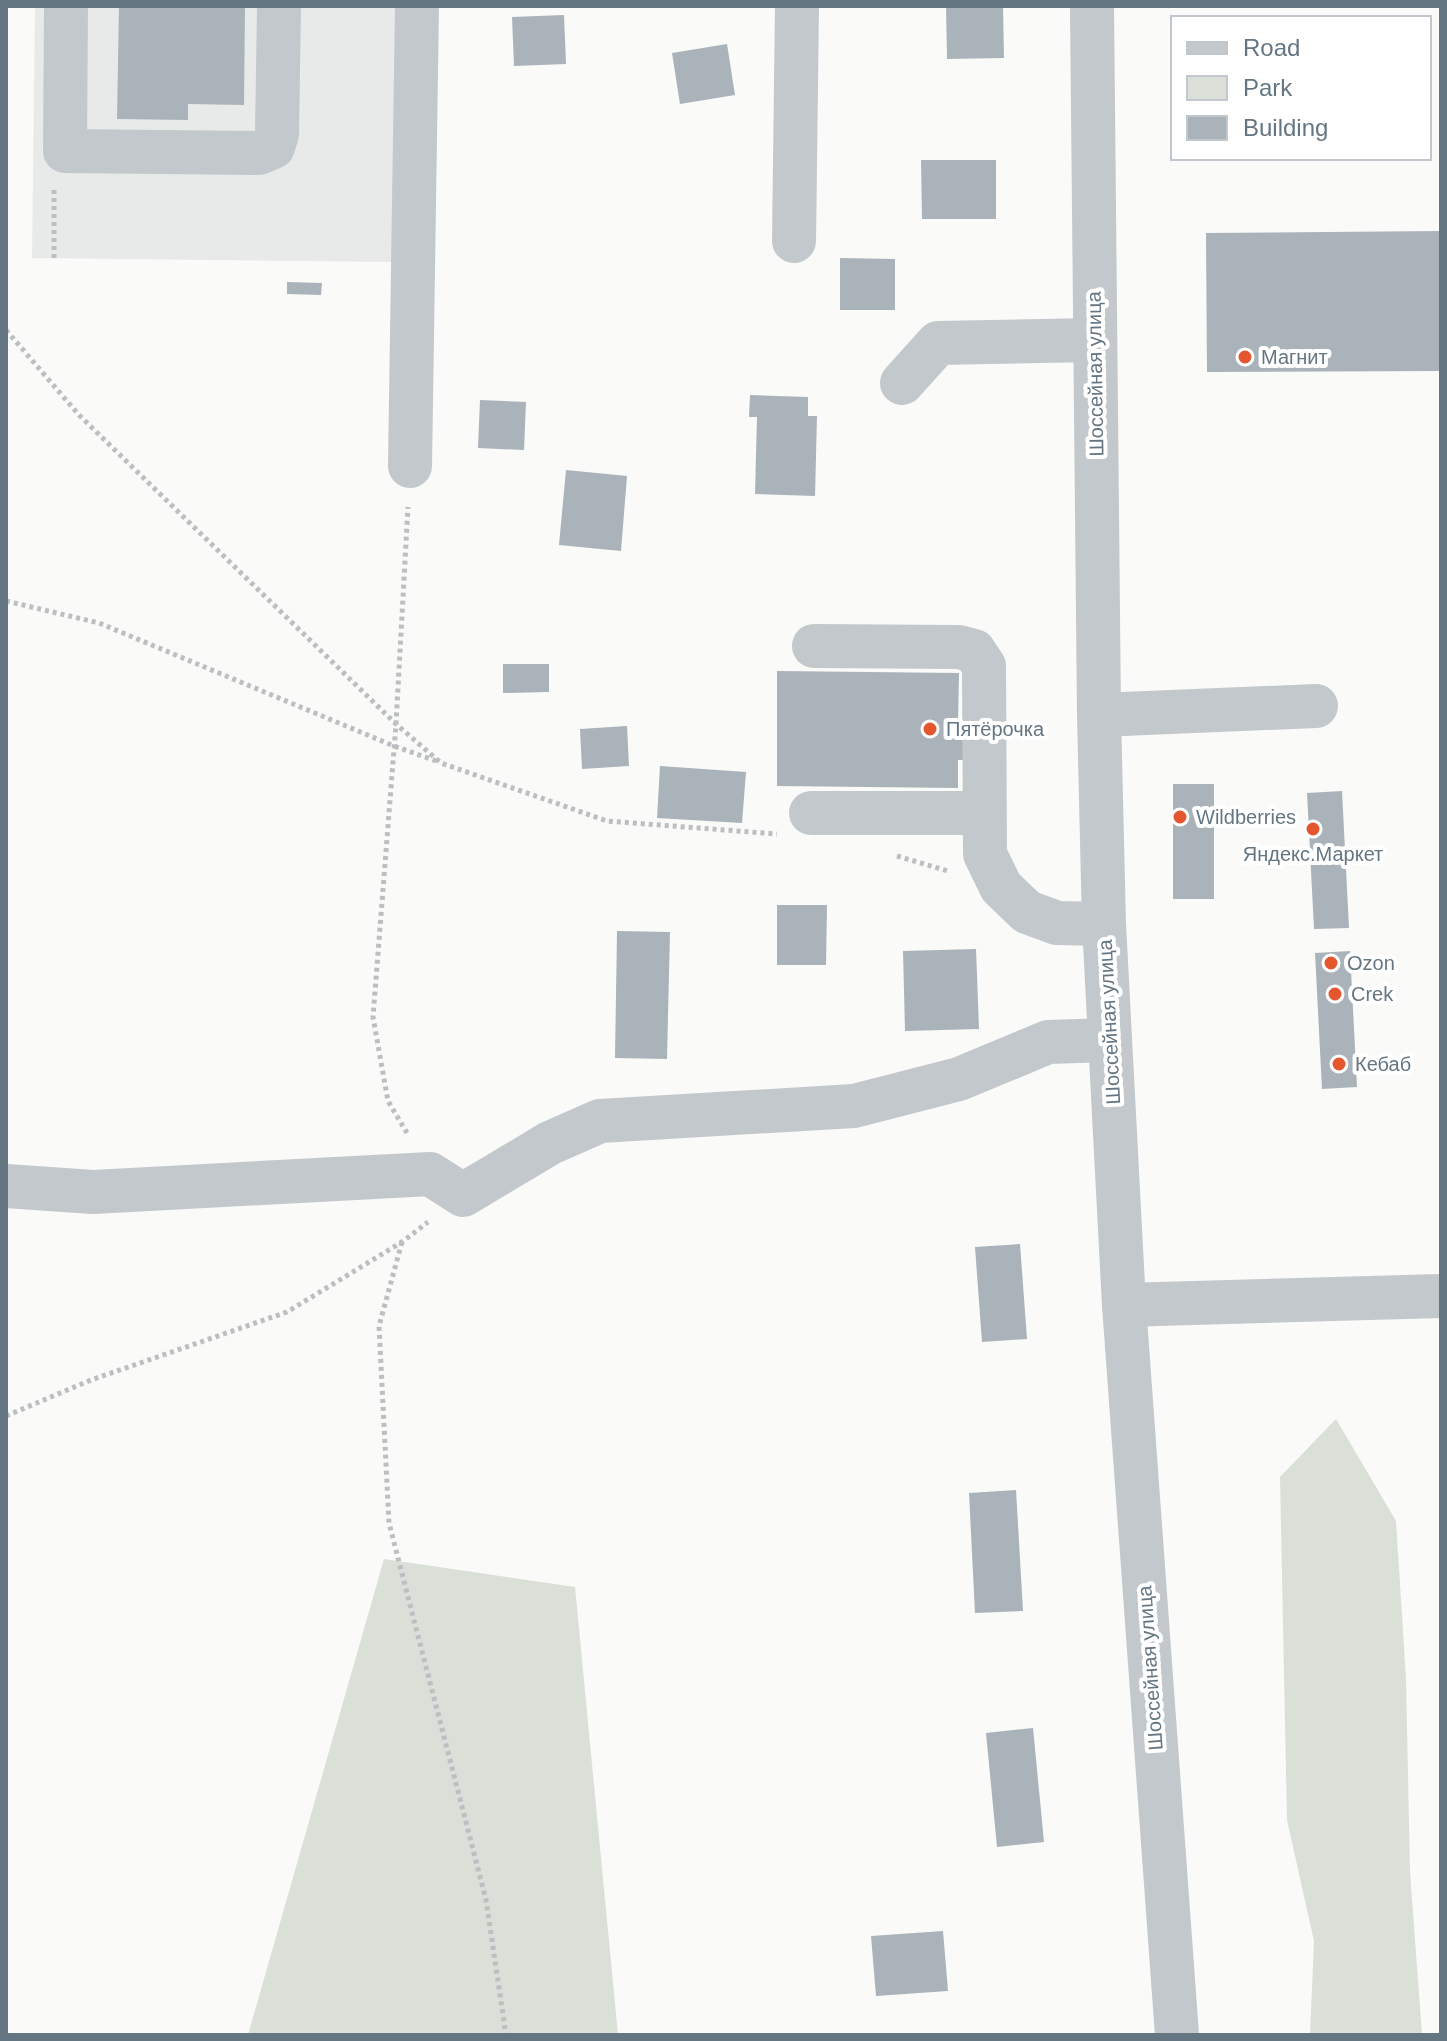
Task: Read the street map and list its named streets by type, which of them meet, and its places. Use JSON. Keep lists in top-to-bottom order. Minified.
{"streets":{"street":["Шоссейная улица"]},"places":["Магнит","Пятёрочка","Wildberries","Яндекс.Маркет","Ozon","Crek","Кебаб"],"legend":["Road","Park","Building"]}
